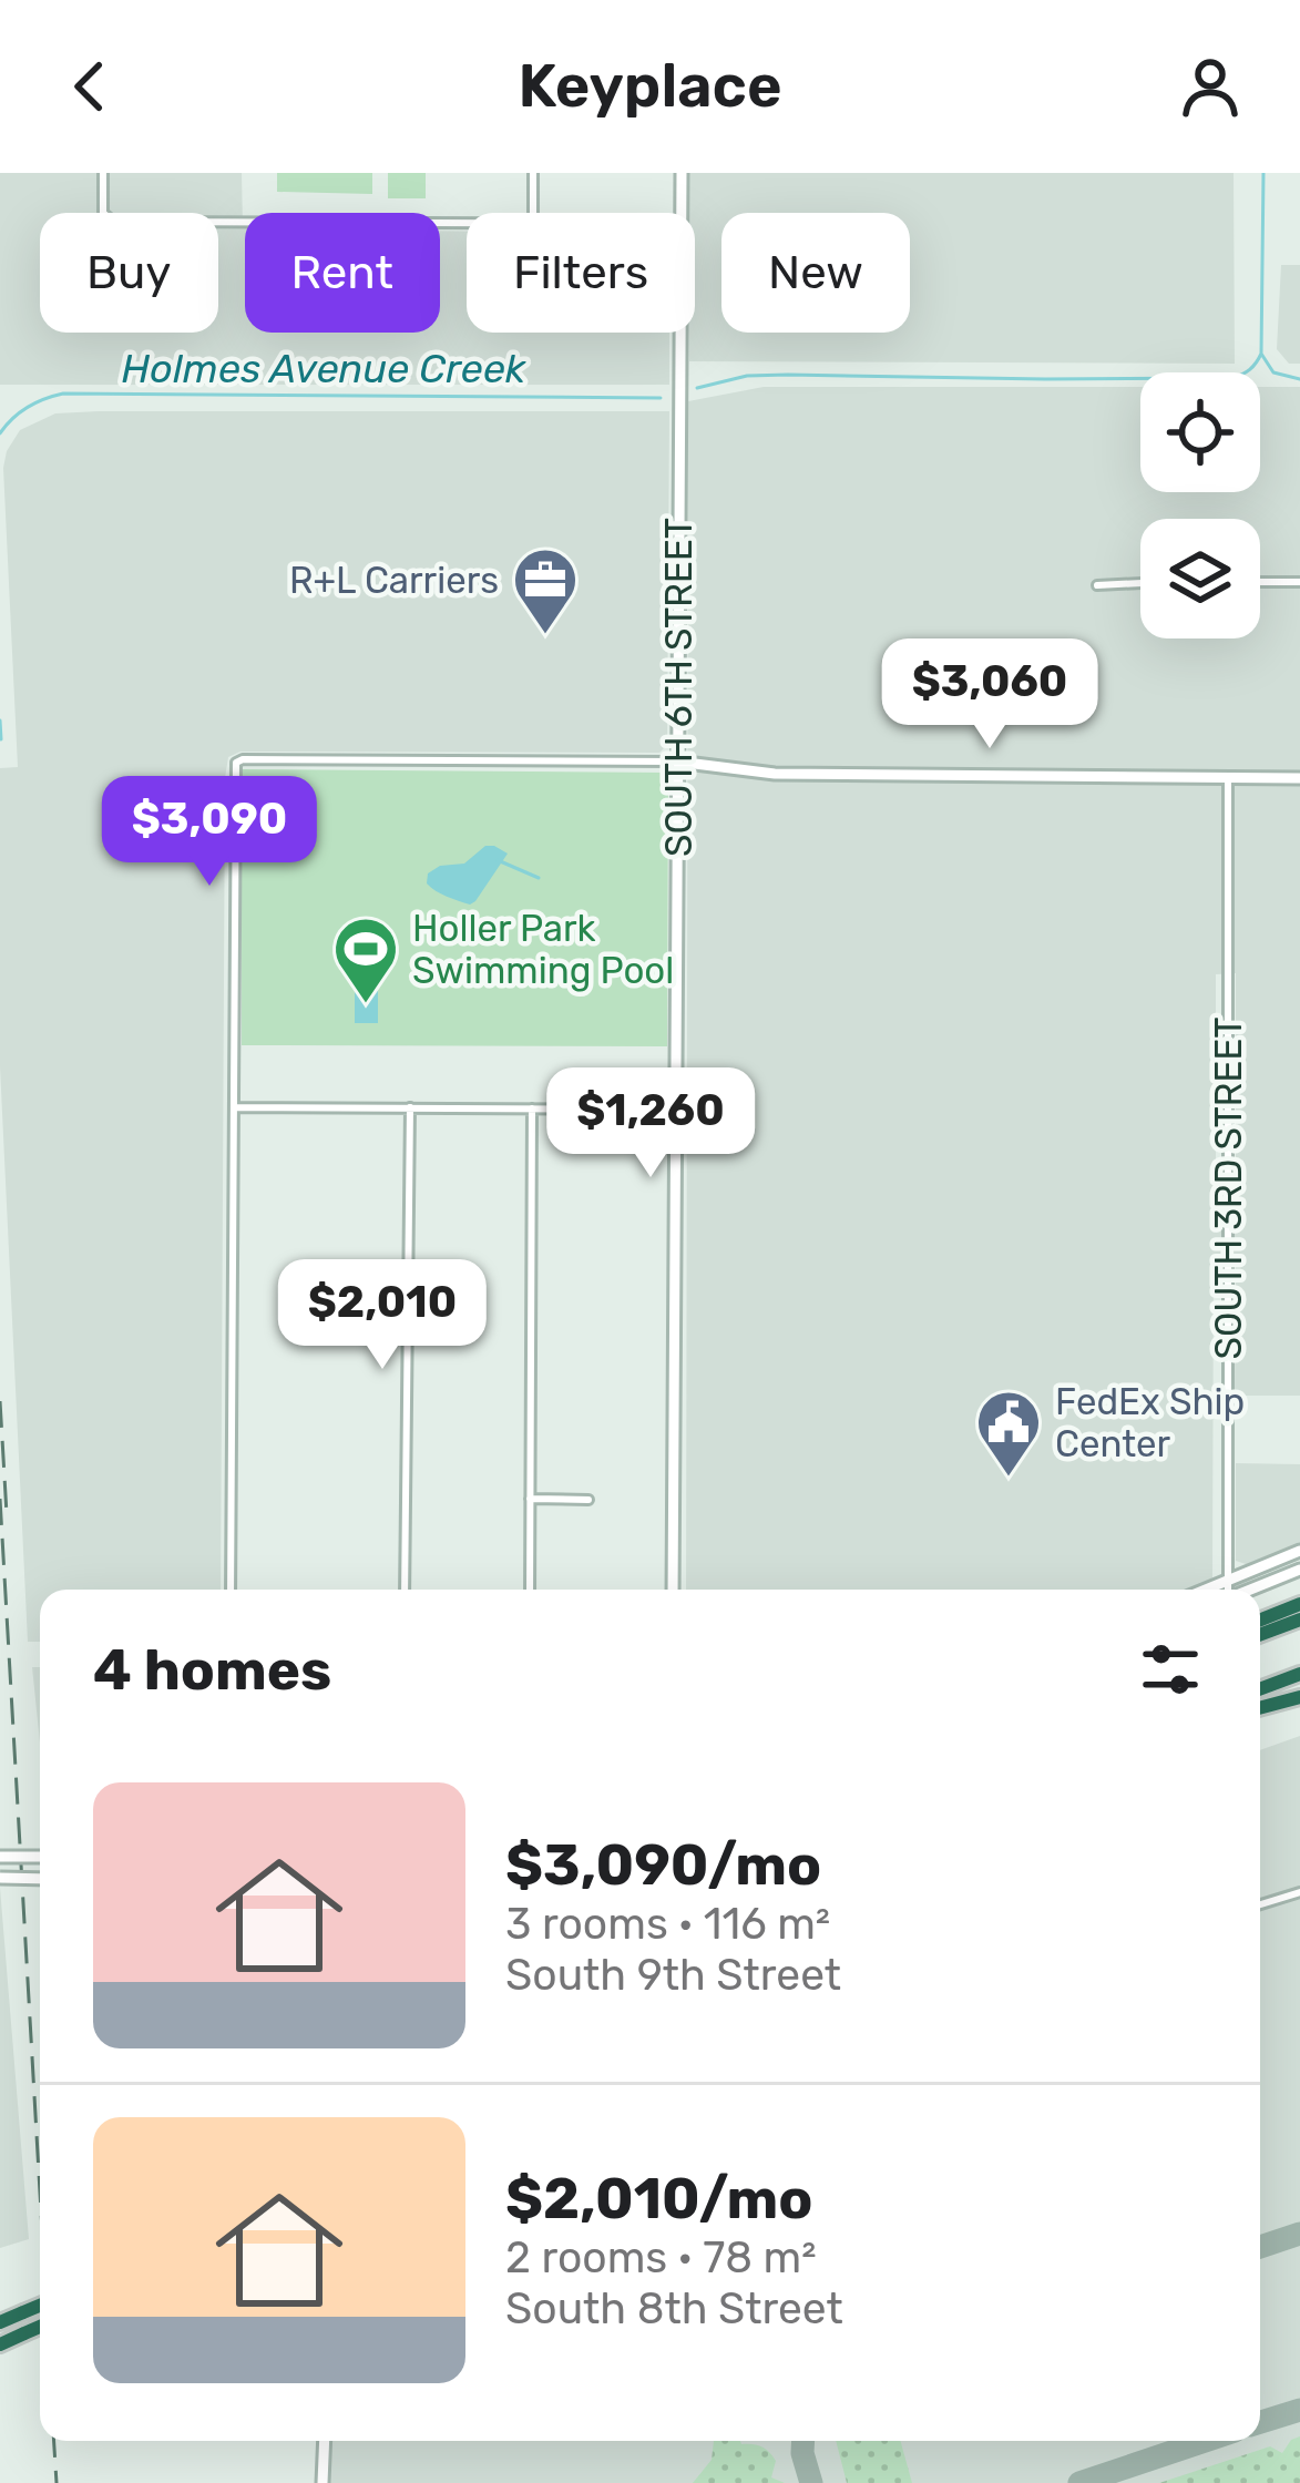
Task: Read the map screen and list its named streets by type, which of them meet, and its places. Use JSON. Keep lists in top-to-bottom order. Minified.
{"streets":{"street":["SOUTH 6TH STREET","SOUTH 3RD STREET"]},"water":["Holmes Avenue Creek"],"places":{"office":["R+L Carriers"],"sports":["Holler Park Swimming Pool"],"public building":["FedEx Ship Center"]},"page":{"header":"Keyplace","chip":["Buy","Rent","Filters","New"],"price":["$3,060","$3,090","$1,260","$2,010"],"heading":"4 homes","list":[{"name":"$3,090/mo","note":"3 rooms · 116 m² · South 9th Street"},{"name":"$2,010/mo","note":"2 rooms · 78 m² · South 8th Street"}]}}
